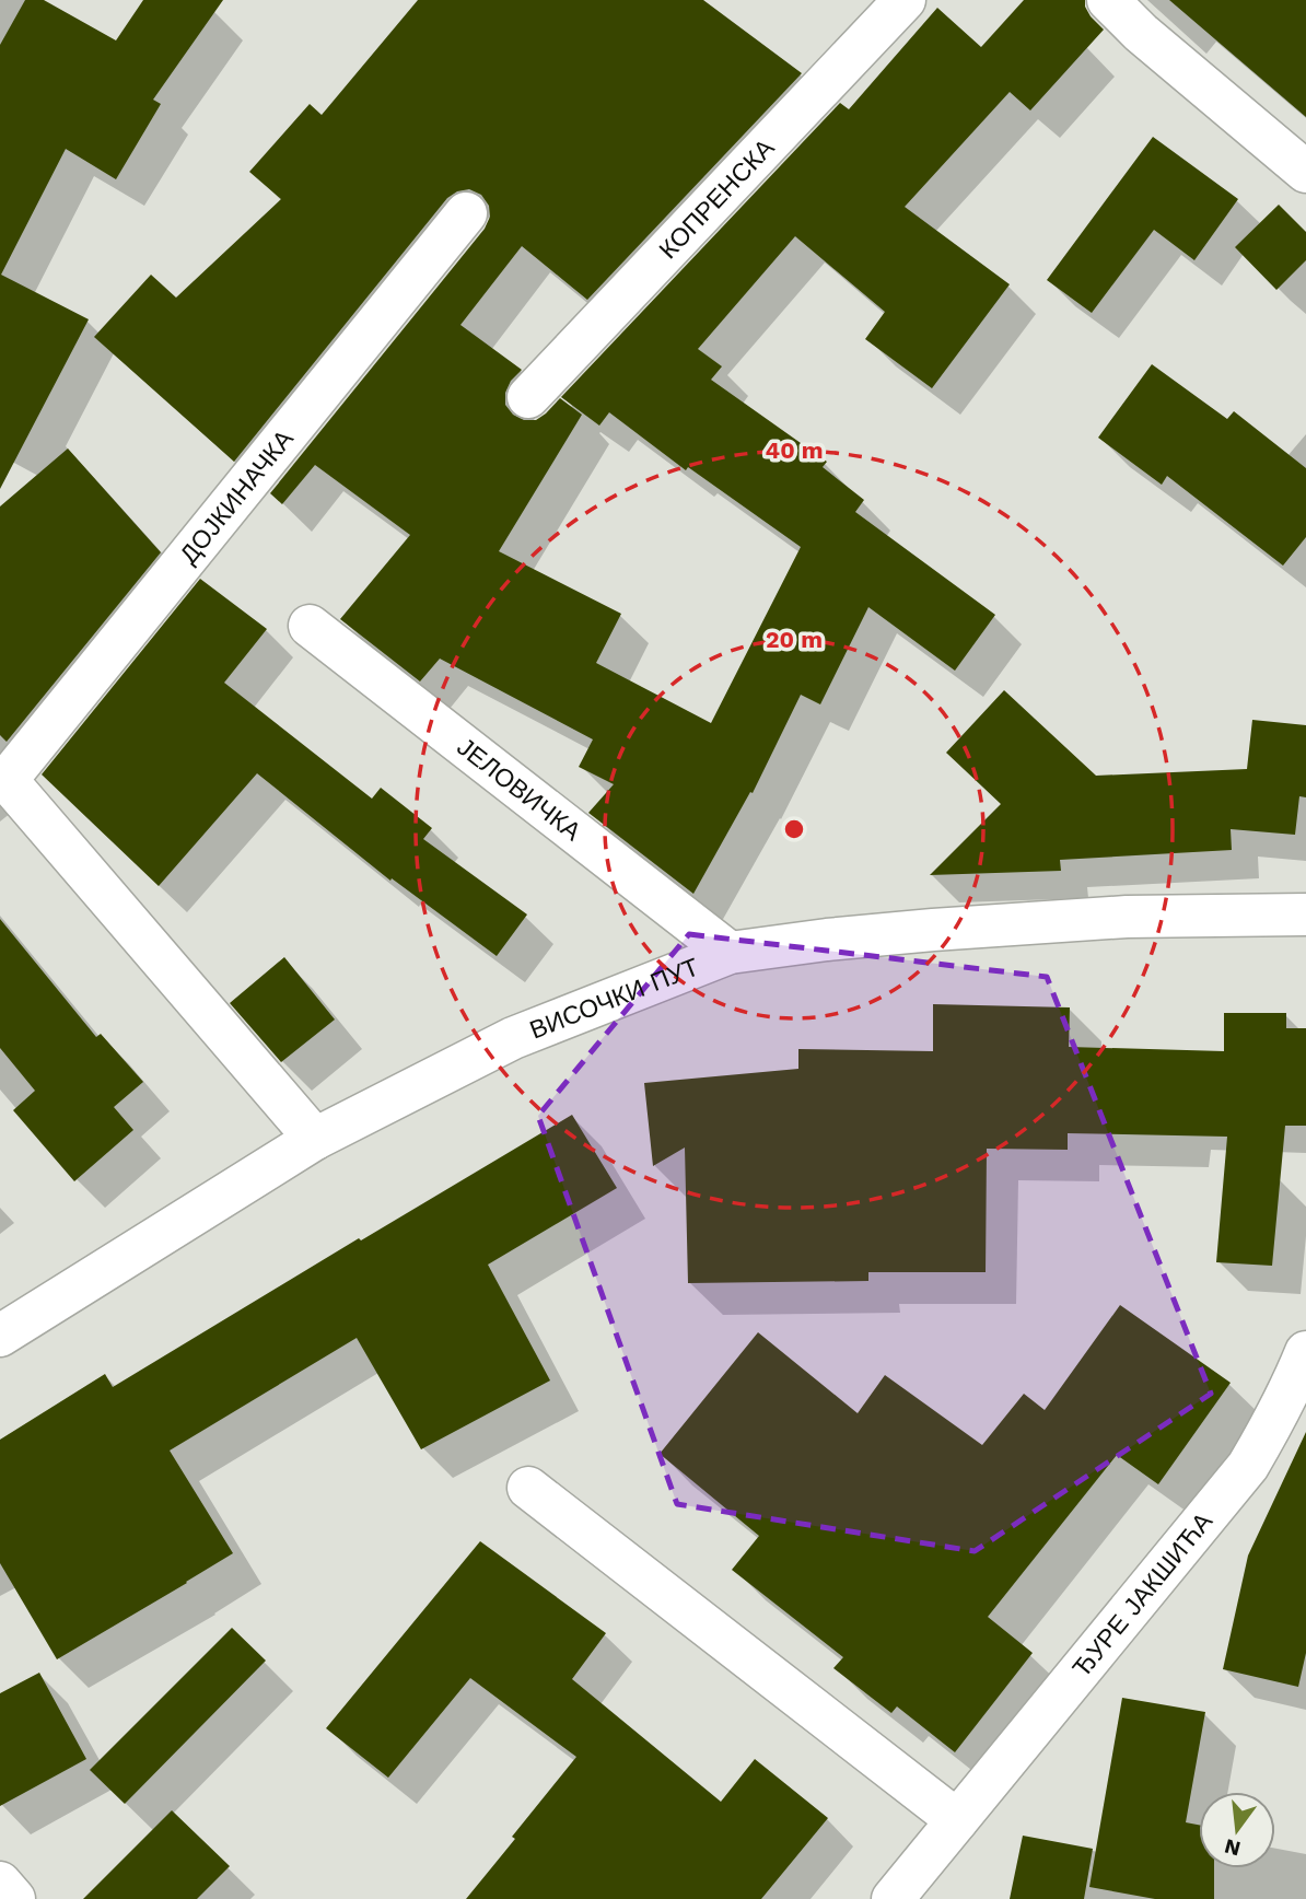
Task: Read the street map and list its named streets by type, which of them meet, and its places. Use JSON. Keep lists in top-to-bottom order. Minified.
{"streets":{"street":["КОПРЕНСКА","ДОЈКИНАЧКА","ЈЕЛОВИЧКА","ВИСОЧКИ ПУТ","ЂУРЕ ЈАКШИЋА"]},"crossings":[["ДОЈКИНАЧКА","ВИСОЧКИ ПУТ"],["ЈЕЛОВИЧКА","ВИСОЧКИ ПУТ"]],"north":"bottom","rings":["40 m","20 m"]}
